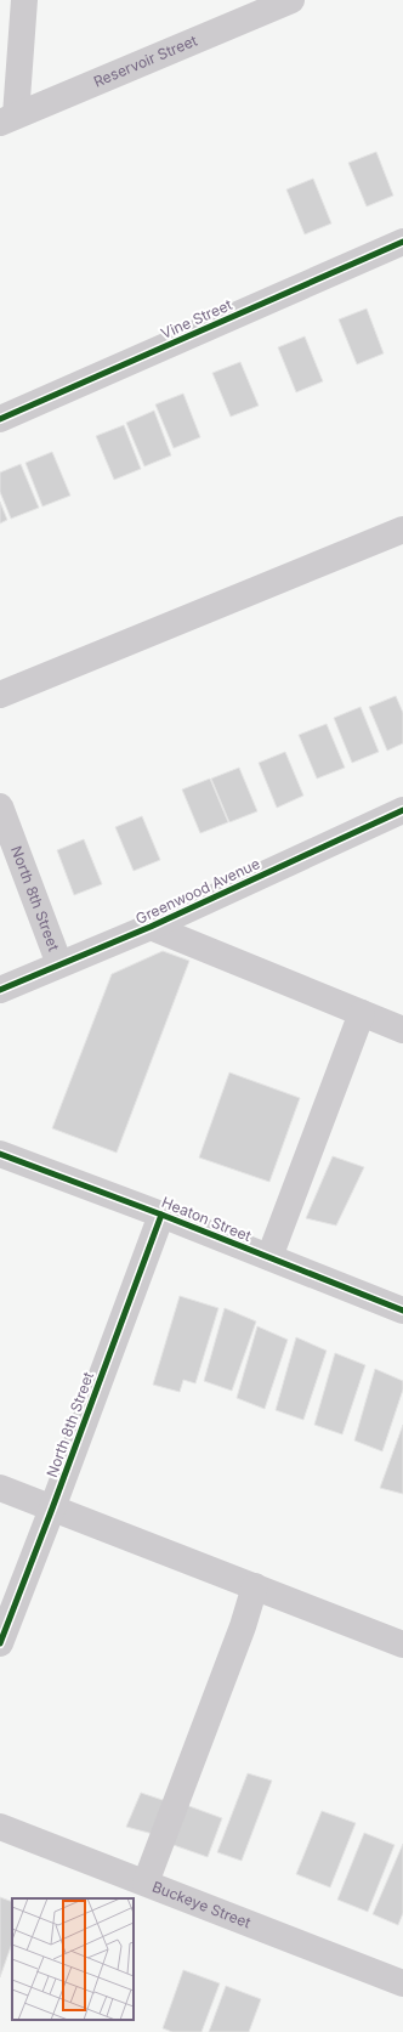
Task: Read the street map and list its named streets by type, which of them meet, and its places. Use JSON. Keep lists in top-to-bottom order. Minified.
{"streets":{"street":["Reservoir Street","Vine Street","Greenwood Avenue","North 8th Street","Heaton Street","Buckeye Street"]},"crossings":[["Greenwood Avenue","North 8th Street"],["North 8th Street","Heaton Street"]]}
